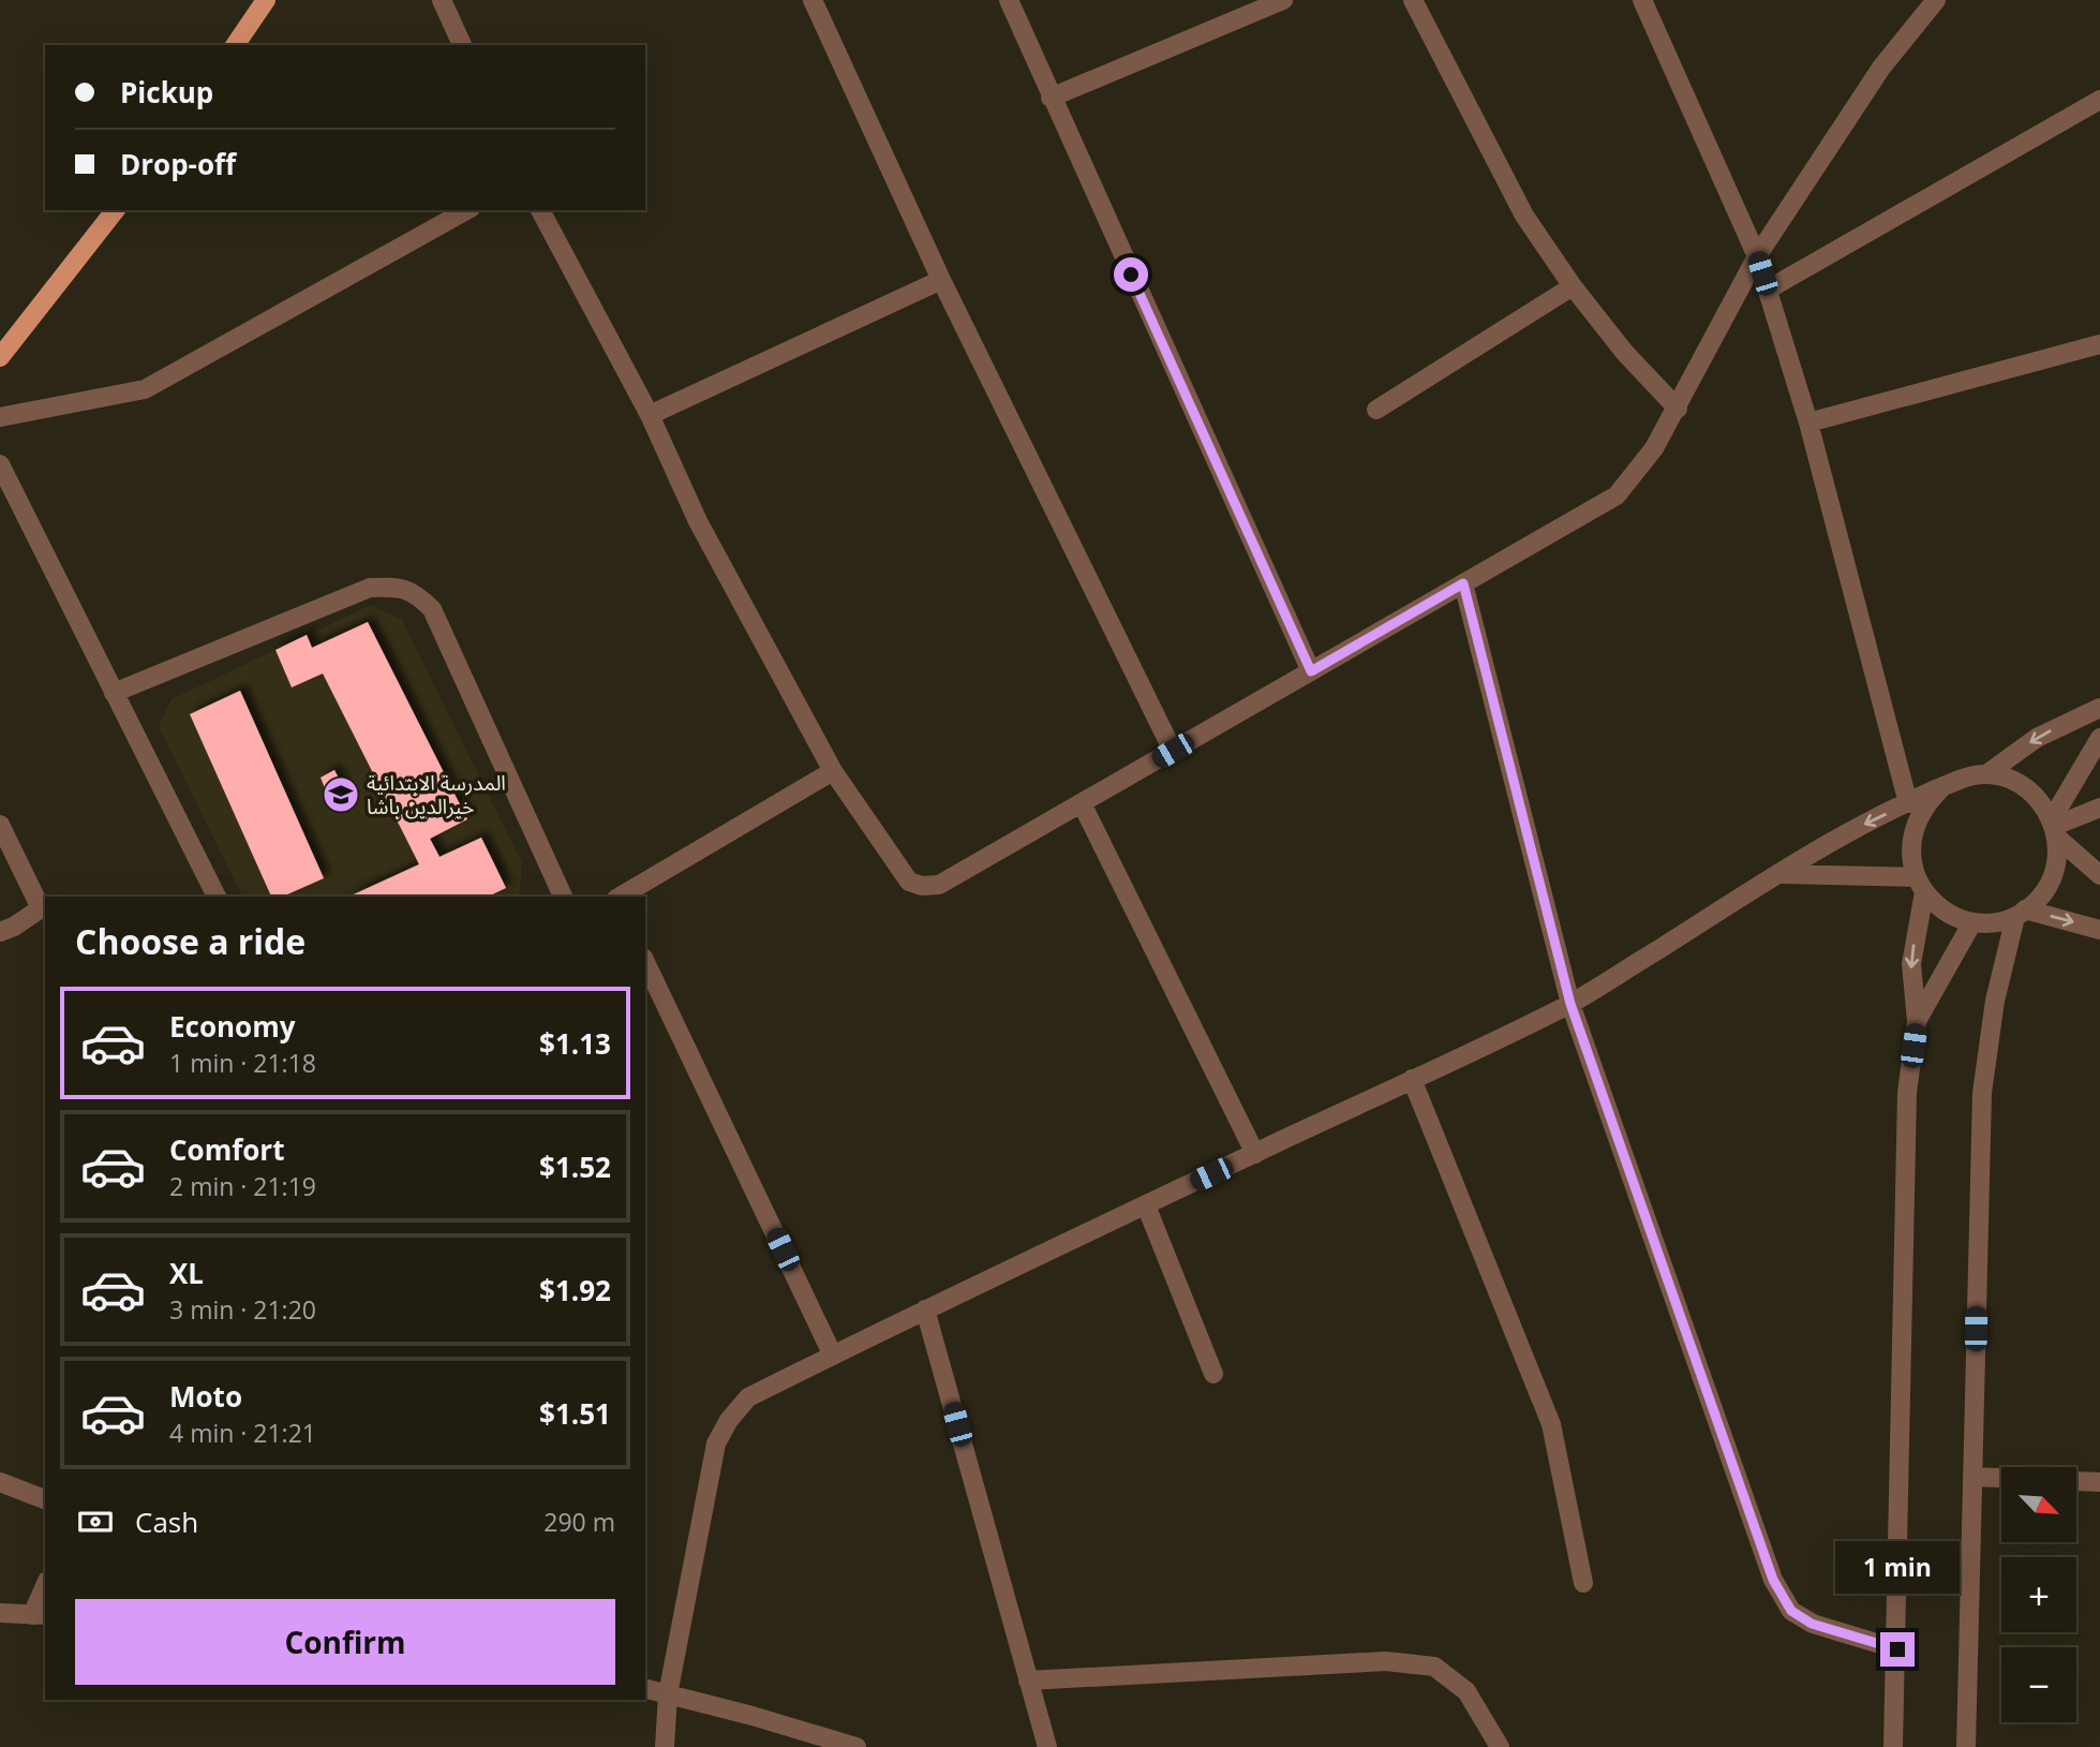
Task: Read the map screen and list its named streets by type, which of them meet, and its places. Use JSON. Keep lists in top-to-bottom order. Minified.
{"places":{"school or university":["المدرسة الابتدائية خيرالدين باشا"]},"north":"bottom right","page":{"banner":["Pickup","Drop-off"],"heading":"Choose a ride","list":[{"name":"Economy","note":"1 min · 21:18","value":"$1.13"},{"name":"Comfort","note":"2 min · 21:19","value":"$1.52"},{"name":"XL","note":"3 min · 21:20","value":"$1.92"},{"name":"Moto","note":"4 min · 21:21","value":"$1.51"}],"map_buttons":["+","−"],"pay":["Cash","290 m"],"bubble":"1 min","buttons":"Confirm"}}
